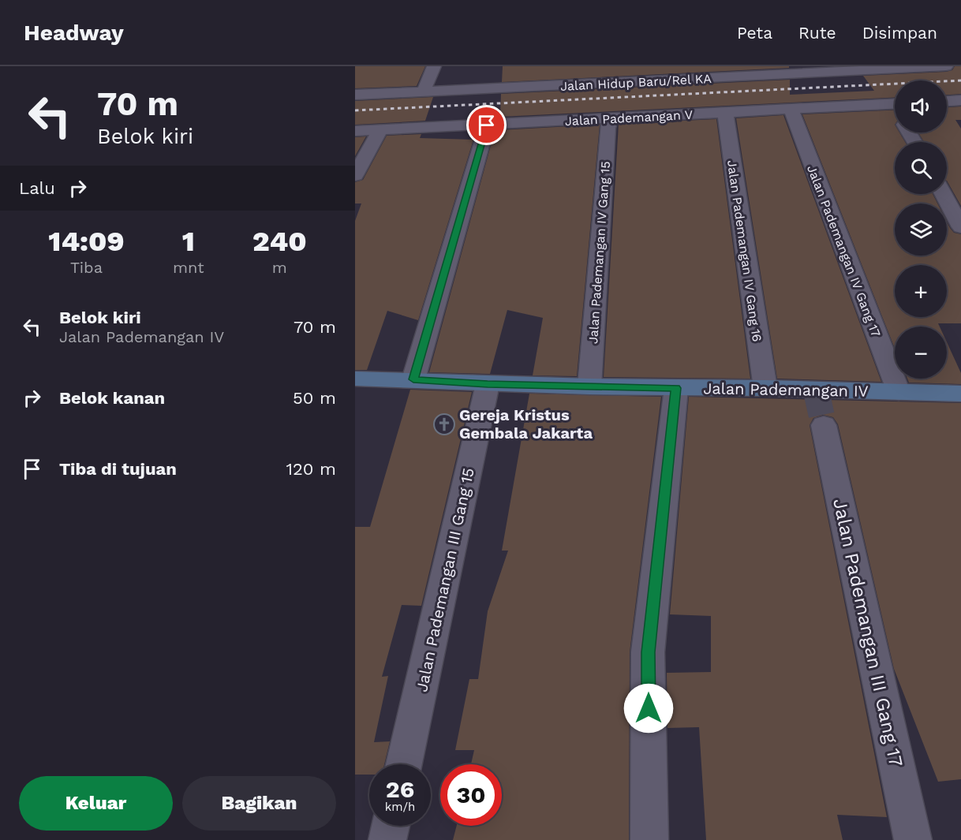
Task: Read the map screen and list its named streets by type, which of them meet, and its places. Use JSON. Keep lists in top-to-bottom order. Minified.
{"streets":{"street":["Jalan Hidup Baru/Rel KA","Jalan Pademangan V","Jalan Pademangan IV Gang 16","Jalan Pademangan IV Gang 17","Jalan Pademangan IV Gang 15","Jalan Pademangan IV","Jalan Pademangan III Gang 15","Jalan Pademangan III Gang 17"]},"crossings":[["Jalan Pademangan V","Jalan Pademangan IV Gang 16"],["Jalan Pademangan V","Jalan Pademangan IV Gang 17"],["Jalan Pademangan V","Jalan Pademangan IV Gang 15"],["Jalan Pademangan IV Gang 16","Jalan Pademangan IV"],["Jalan Pademangan IV Gang 17","Jalan Pademangan IV"],["Jalan Pademangan IV Gang 15","Jalan Pademangan IV"],["Jalan Pademangan IV","Jalan Pademangan III Gang 15"]],"places":{"church":["Gereja Kristus Gembala Jakarta"]},"page":{"header":"Headway","nav":["Peta","Rute","Disimpan"],"turn":["70 m","Belok kiri"],"map_buttons":["+","−"],"then":"Lalu","eta":["14:09","Tiba","1","mnt","240","m"],"list":[{"name":"Belok kiri","note":"Jalan Pademangan IV","value":"70 m"},{"name":"Belok kanan","value":"50 m"},{"name":"Tiba di tujuan","value":"120 m"}],"speed":"26 km/h","limit":"30","buttons":["Keluar","Bagikan"]}}
